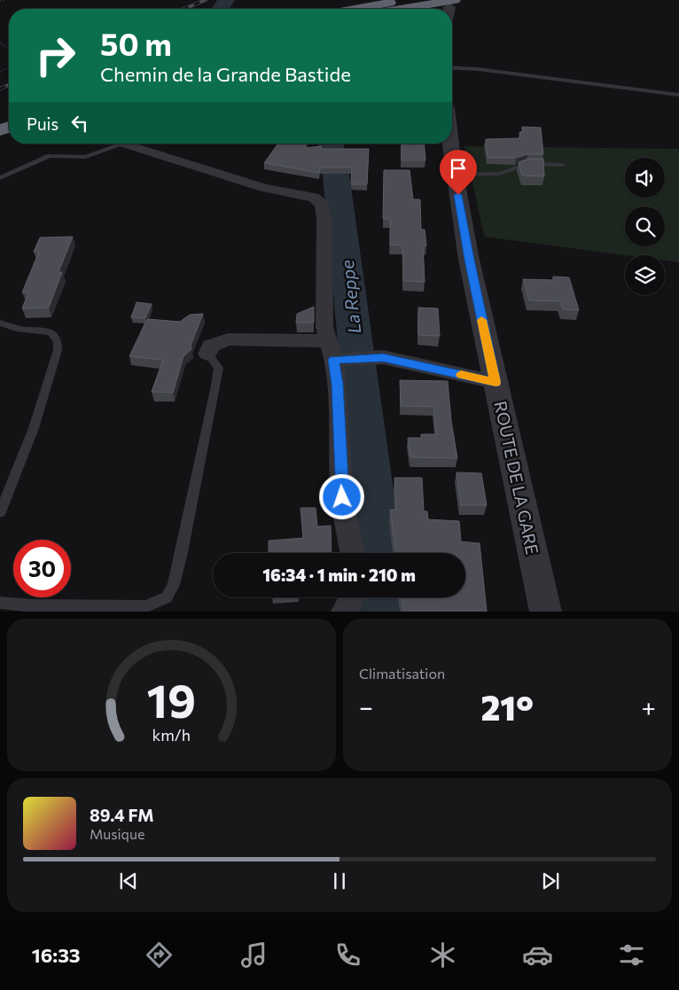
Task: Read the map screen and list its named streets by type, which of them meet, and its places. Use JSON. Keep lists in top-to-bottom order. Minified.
{"streets":{"street":["ROUTE DE LA GARE"]},"water":["La Reppe"],"page":{"turn":["50 m","Chemin de la Grande Bastide"],"then":"Puis","limit":"30","trip":"16:34 · 1 min · 210 m","tile":"Climatisation","heat":["−","21°","+"],"song":["89.4 FM","Musique"],"tabs":"16:33","gauge":["19","km/h"]}}
